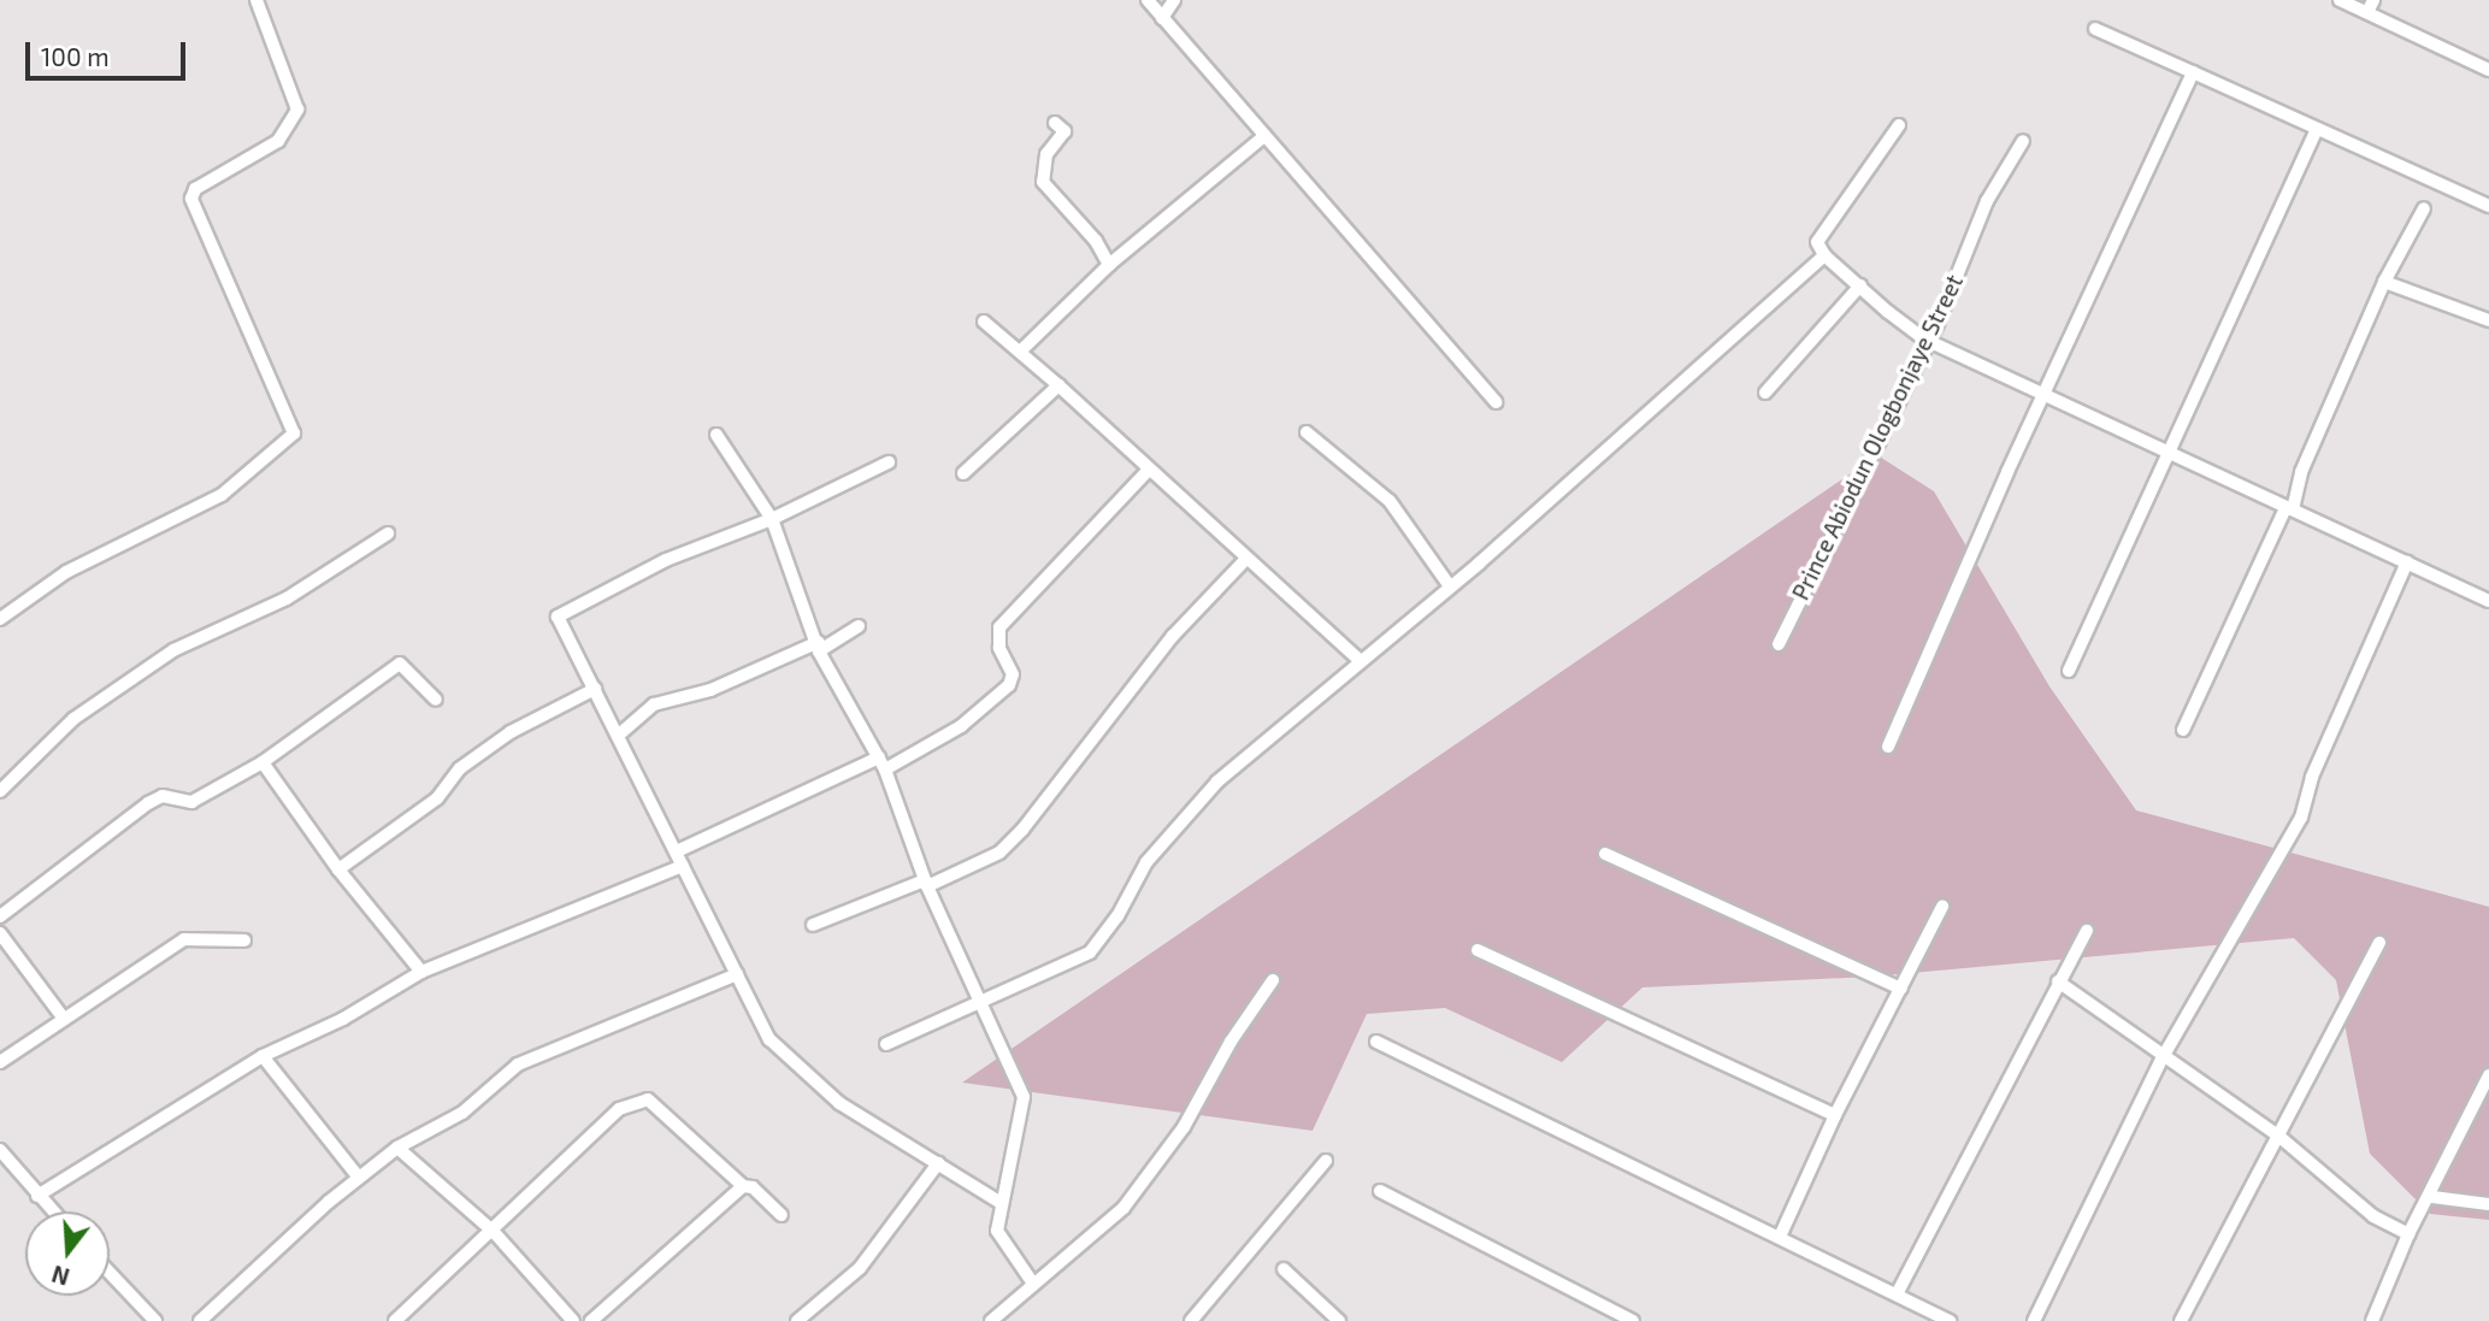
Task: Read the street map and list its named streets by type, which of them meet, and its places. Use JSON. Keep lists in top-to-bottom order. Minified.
{"streets":{"street":["Prince Abiodun Ologbonjaye Street"]},"scale_bar":"100 m","north":"bottom"}
